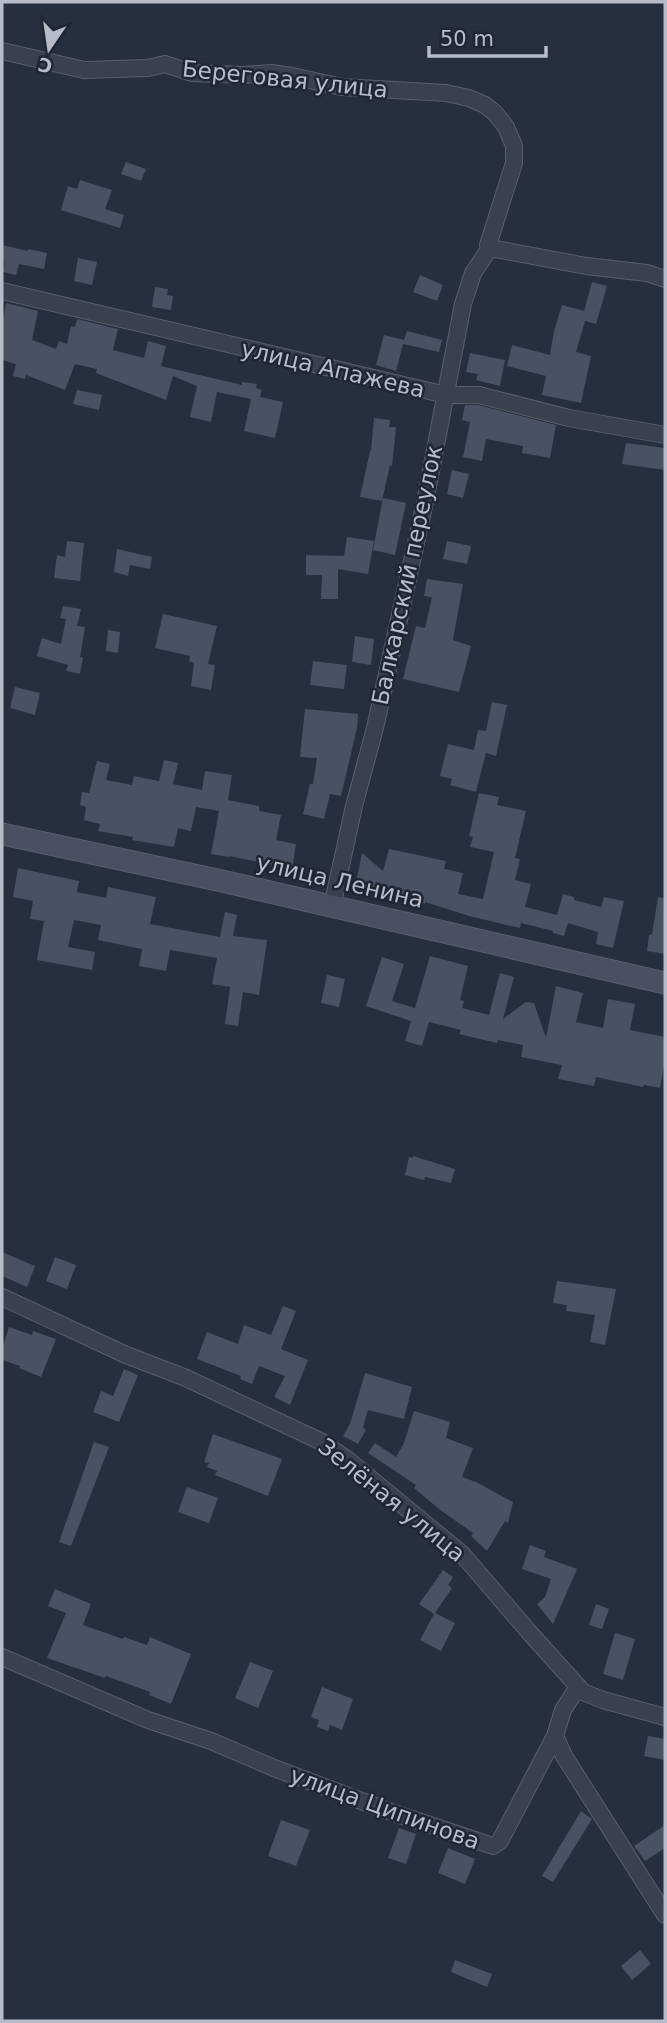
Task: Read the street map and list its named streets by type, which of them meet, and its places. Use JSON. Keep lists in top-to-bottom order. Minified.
{"streets":{"street":["Береговая улица","улица Апажева","Балкарский переулок","улица Ленина","Зелёная улица","улица Ципинова"]},"crossings":[["Береговая улица","Балкарский переулок"],["улица Апажева","Балкарский переулок"],["Балкарский переулок","улица Ленина"]],"scale_bar":"50 m","north":"bottom"}
